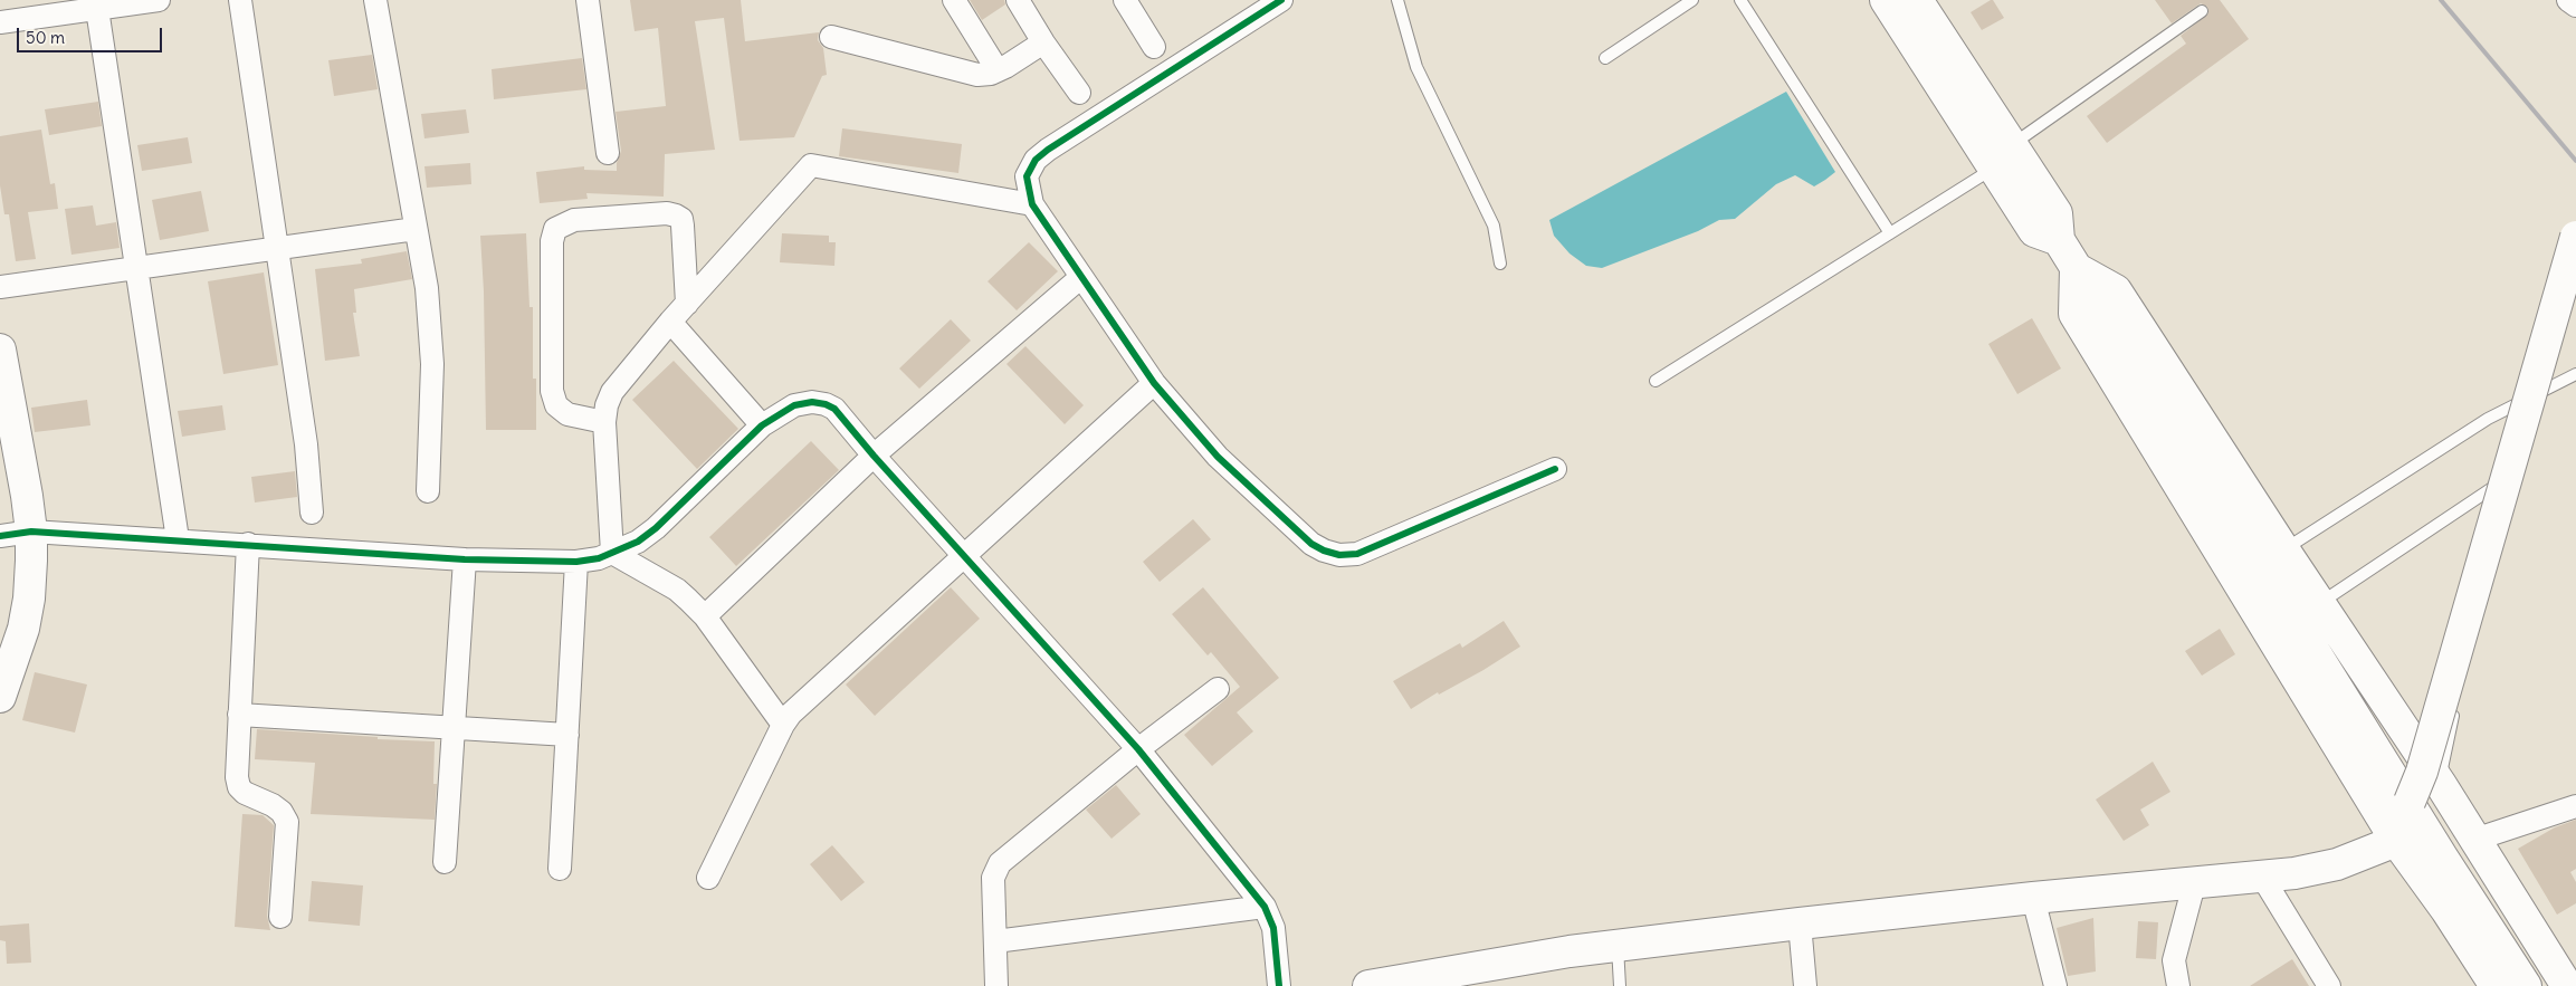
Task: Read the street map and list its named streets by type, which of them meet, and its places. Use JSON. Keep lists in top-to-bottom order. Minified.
{"scale_bar":"50 m"}
